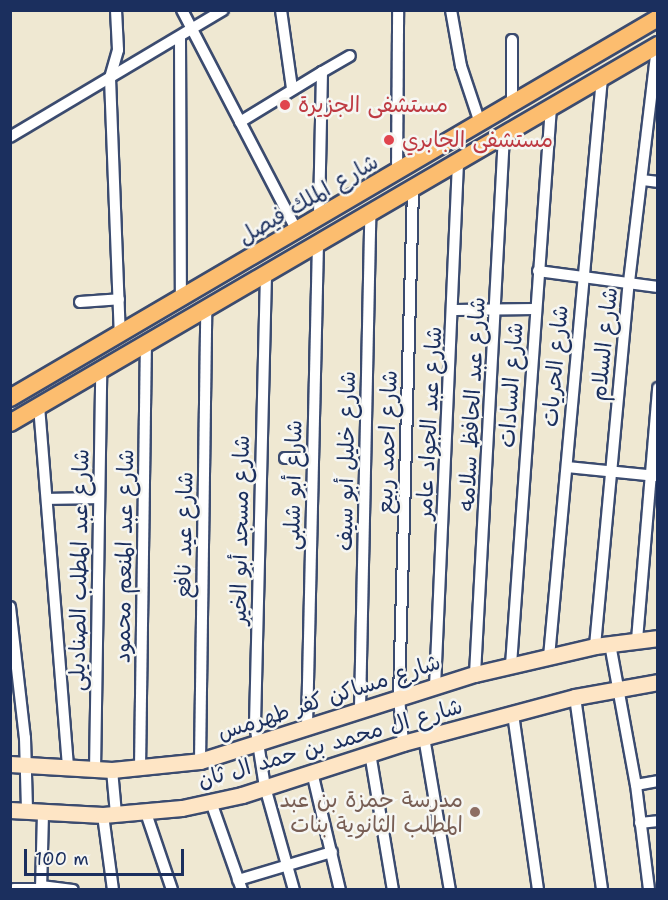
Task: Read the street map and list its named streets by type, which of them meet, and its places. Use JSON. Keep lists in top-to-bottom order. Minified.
{"streets":{"main road":["شارع الملك فيصل"],"street":["شارع السلام","شارع الحريات","شارع السادات","شارع عبد الحافظ سلامه","شارع عبد الجواد عامر","شارع احمد ربيع","شارع خليل أبو سيف","شارع أبو شلبى","شارع مسجد أبو الخير","شارع عيد نافع","شارع عبد المنعم محمود","شارع عبد المطلب الصناديلى","شارع مساكن كفر طهرمس","شارع ال محمد بن حمد ال ثان"]},"crossings":[["شارع الملك فيصل","شارع السلام"],["شارع الملك فيصل","شارع الحريات"],["شارع الملك فيصل","شارع السادات"],["شارع الملك فيصل","شارع عبد الحافظ سلامه"],["شارع الملك فيصل","شارع عبد الجواد عامر"],["شارع الملك فيصل","شارع احمد ربيع"],["شارع الملك فيصل","شارع خليل أبو سيف"],["شارع الملك فيصل","شارع أبو شلبى"],["شارع الملك فيصل","شارع مسجد أبو الخير"],["شارع الملك فيصل","شارع عيد نافع"],["شارع الملك فيصل","شارع عبد المنعم محمود"],["شارع الملك فيصل","شارع عبد المطلب الصناديلى"],["شارع السلام","شارع مساكن كفر طهرمس"],["شارع السلام","شارع ال محمد بن حمد ال ثان"],["شارع الحريات","شارع مساكن كفر طهرمس"],["شارع السادات","شارع مساكن كفر طهرمس"],["شارع عبد الحافظ سلامه","شارع مساكن كفر طهرمس"],["شارع عبد الجواد عامر","شارع مساكن كفر طهرمس"],["شارع احمد ربيع","شارع مساكن كفر طهرمس"],["شارع احمد ربيع","شارع ال محمد بن حمد ال ثان"],["شارع خليل أبو سيف","شارع مساكن كفر طهرمس"],["شارع أبو شلبى","شارع مساكن كفر طهرمس"],["شارع مسجد أبو الخير","شارع مساكن كفر طهرمس"],["شارع مسجد أبو الخير","شارع ال محمد بن حمد ال ثان"],["شارع عيد نافع","شارع مساكن كفر طهرمس"],["شارع عبد المنعم محمود","شارع مساكن كفر طهرمس"],["شارع عبد المطلب الصناديلى","شارع مساكن كفر طهرمس"]],"places":["مستشفى الجزيرة","مستشفى الجابري","مدرسة حمزة بن عبد المطلب الثانوية بنات"],"scale_bar":"100 m"}
